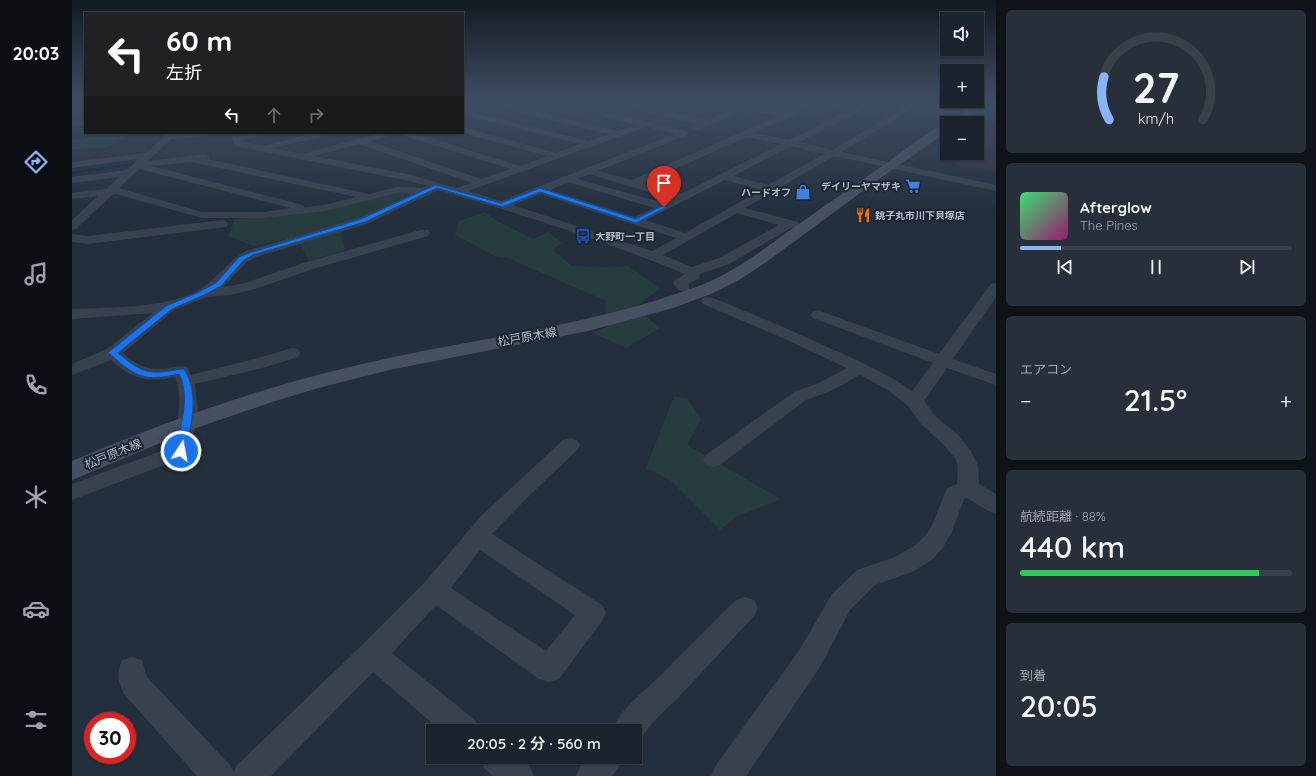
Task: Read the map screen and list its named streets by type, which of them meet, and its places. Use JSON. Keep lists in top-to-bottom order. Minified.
{"streets":{"main road":["松戸原木線"]},"places":{"supermarket":["デイリーヤマザキ"],"shop":["ハードオフ"],"restaurant":["銚子丸市川下貝塚店"],"bus stop":["大野町一丁目"]},"page":{"tabs":"20:03","map_buttons":["+","−"],"turn":["60 m","左折"],"song":["Afterglow","The Pines"],"tile":["エアコン",["航続距離 · 88%","440 km"],["到着","20:05"]],"heat":["−","21.5°","+"],"limit":"30","trip":"20:05 · 2 分 · 560 m","gauge":["27","km/h"]}}
